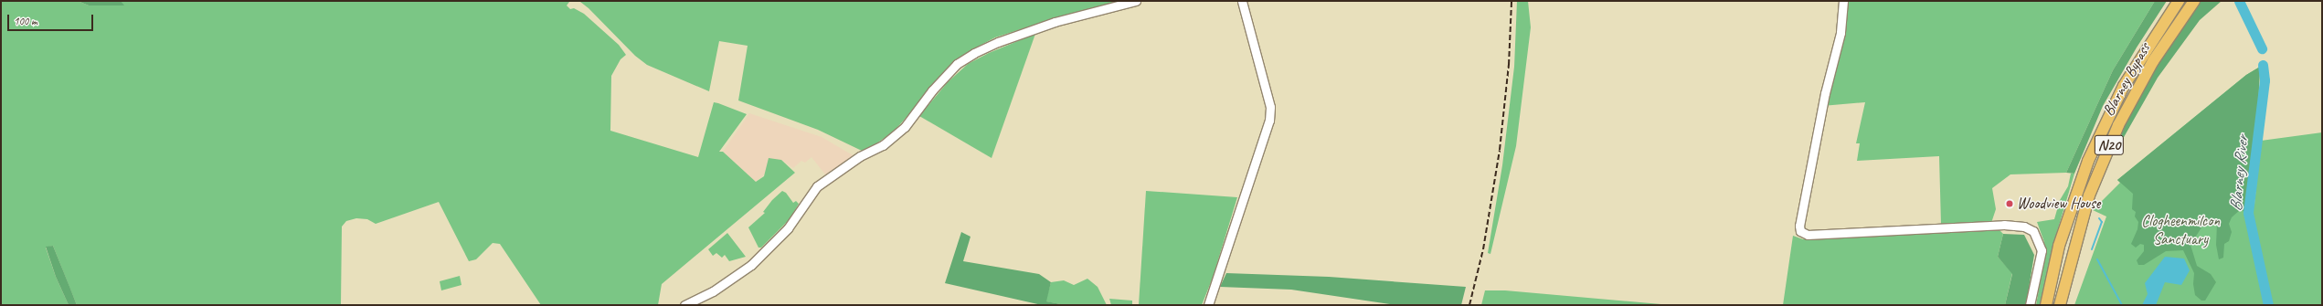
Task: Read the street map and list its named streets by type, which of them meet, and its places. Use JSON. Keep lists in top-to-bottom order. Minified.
{"streets":{"highway":["Blarney Bypass","N20"]},"water":["Blarney River"],"parks":["Clogheenmilcon Sanctuary"],"places":["Woodview House"],"scale_bar":"100 m"}
